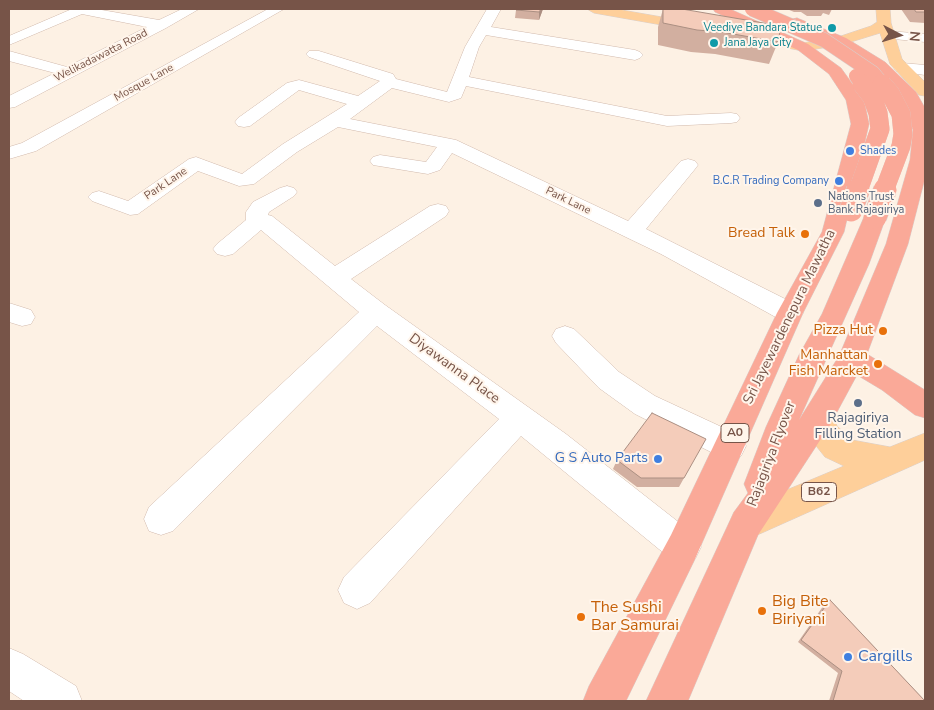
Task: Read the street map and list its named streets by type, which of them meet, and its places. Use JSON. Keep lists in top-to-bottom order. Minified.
{"streets":{"highway":["Sri Jayewardenepura Mawatha","A0","Rajagiriya Flyover"],"main road":["B62"],"street":["Welikadawatta Road","Mosque Lane","Park Lane","Diyawanna Place"]},"crossings":[["Park Lane","Sri Jayewardenepura Mawatha"],["Sri Jayewardenepura Mawatha","Diyawanna Place"],["Sri Jayewardenepura Mawatha","Rajagiriya Flyover"],["Diyawanna Place","Rajagiriya Flyover"],["Rajagiriya Flyover","B62"]],"places":["Veediye Bandara Statue","Jana Jaya City","Shades","B.C.R Trading Company","Nations Trust Bank Rajagiriya","Bread Talk","Pizza Hut","Manhattan Fish Marcket","Rajagiriya Filling Station","G S Auto Parts","Big Bite Biriyani","The Sushi Bar Samurai","Cargills"],"north":"right"}
